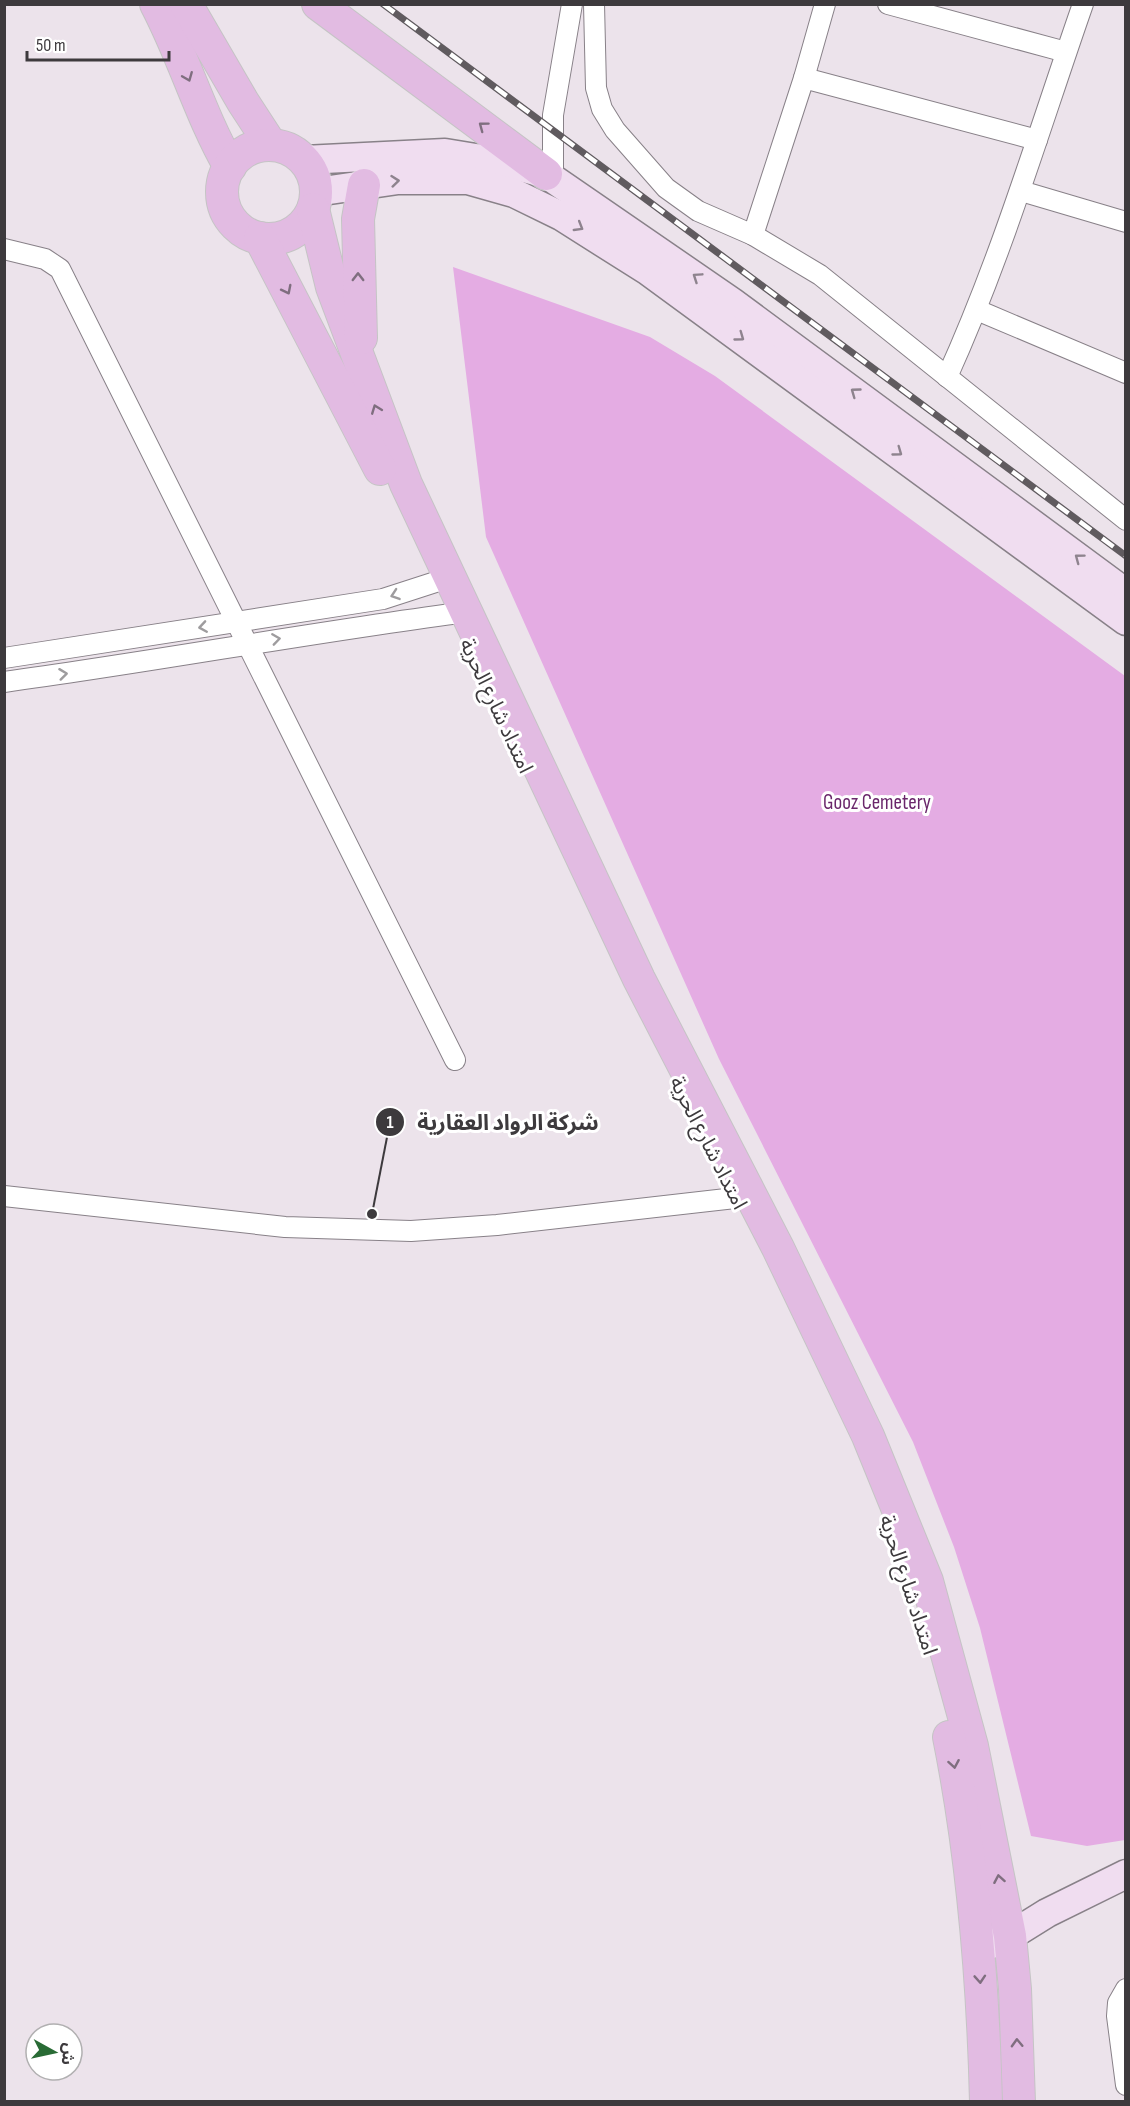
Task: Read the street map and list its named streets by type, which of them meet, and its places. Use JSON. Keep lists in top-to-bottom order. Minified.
{"streets":{"main road":["امتداد شارع الحرية"]},"parks":["Gooz Cemetery"],"places":["شركة الرواد العقارية"],"scale_bar":"50 m","north":"right"}
